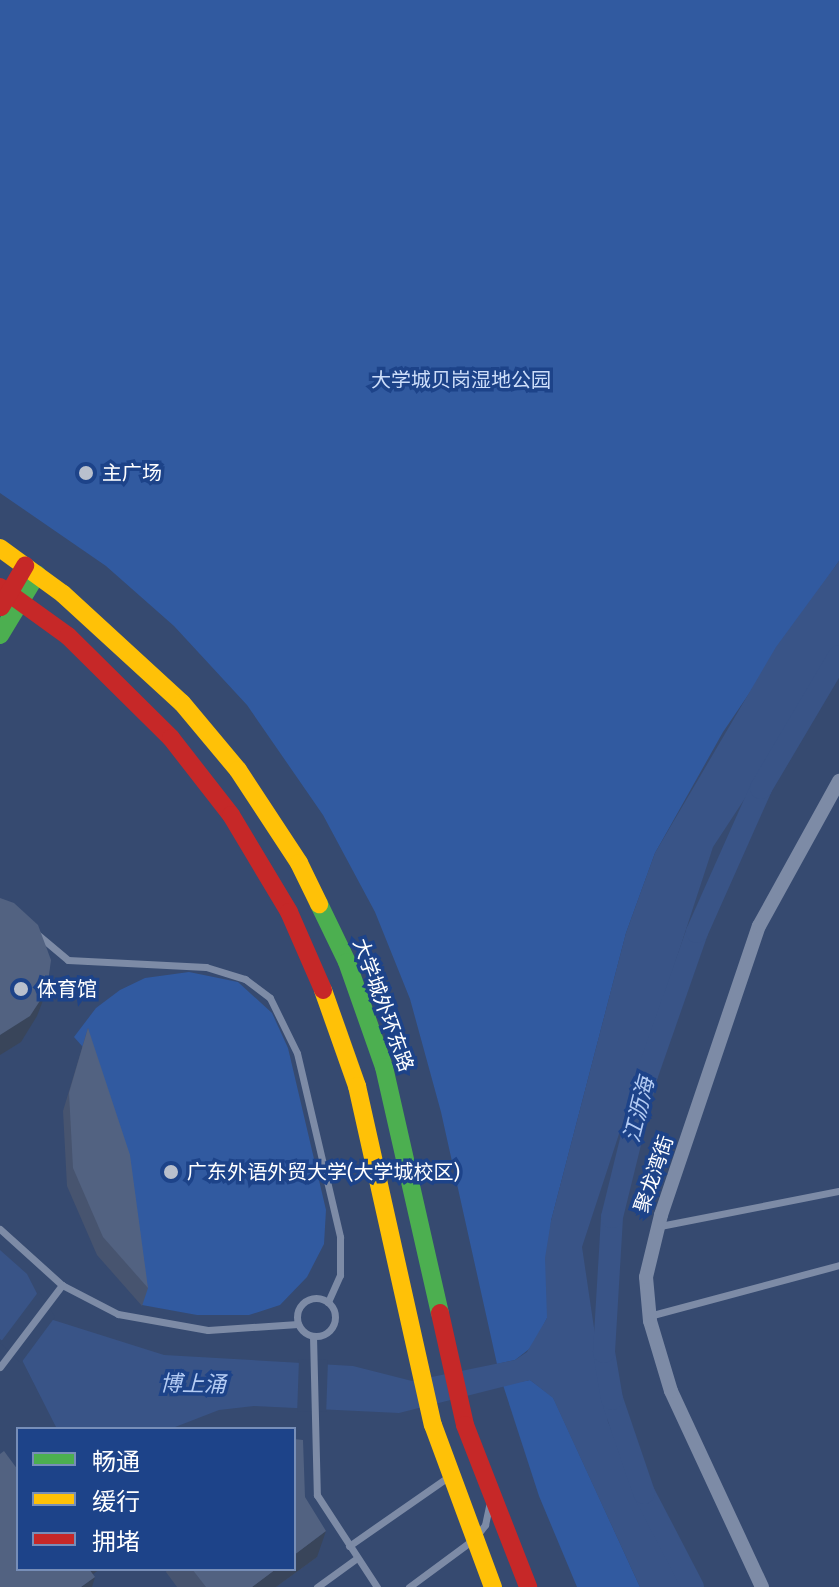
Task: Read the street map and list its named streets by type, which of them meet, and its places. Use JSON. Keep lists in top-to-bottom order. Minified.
{"streets":{"main road":["大学城外环东路"],"street":["聚龙湾街"]},"water":["江沥海","博上涌"],"parks":["大学城贝岗湿地公园"],"places":["主广场","体育馆","广东外语外贸大学(大学城校区)"],"legend":["畅通","缓行","拥堵"]}
